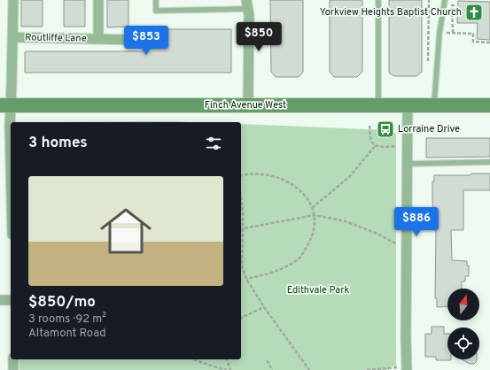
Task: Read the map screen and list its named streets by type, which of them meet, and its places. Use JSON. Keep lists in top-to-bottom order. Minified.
{"streets":{"main road":["Finch Avenue West"],"street":["Routliffe Lane"]},"crossings":[["Routliffe Lane","Finch Avenue West"]],"parks":["Edithvale Park"],"places":{"church":["Yorkview Heights Baptist Church"],"bus stop":["Lorraine Drive"]},"north":"top","page":{"price":["$850","$853","$886"],"heading":"3 homes","list":[{"name":"$850/mo","note":"3 rooms · 92 m² · Altamont Road"}]}}
